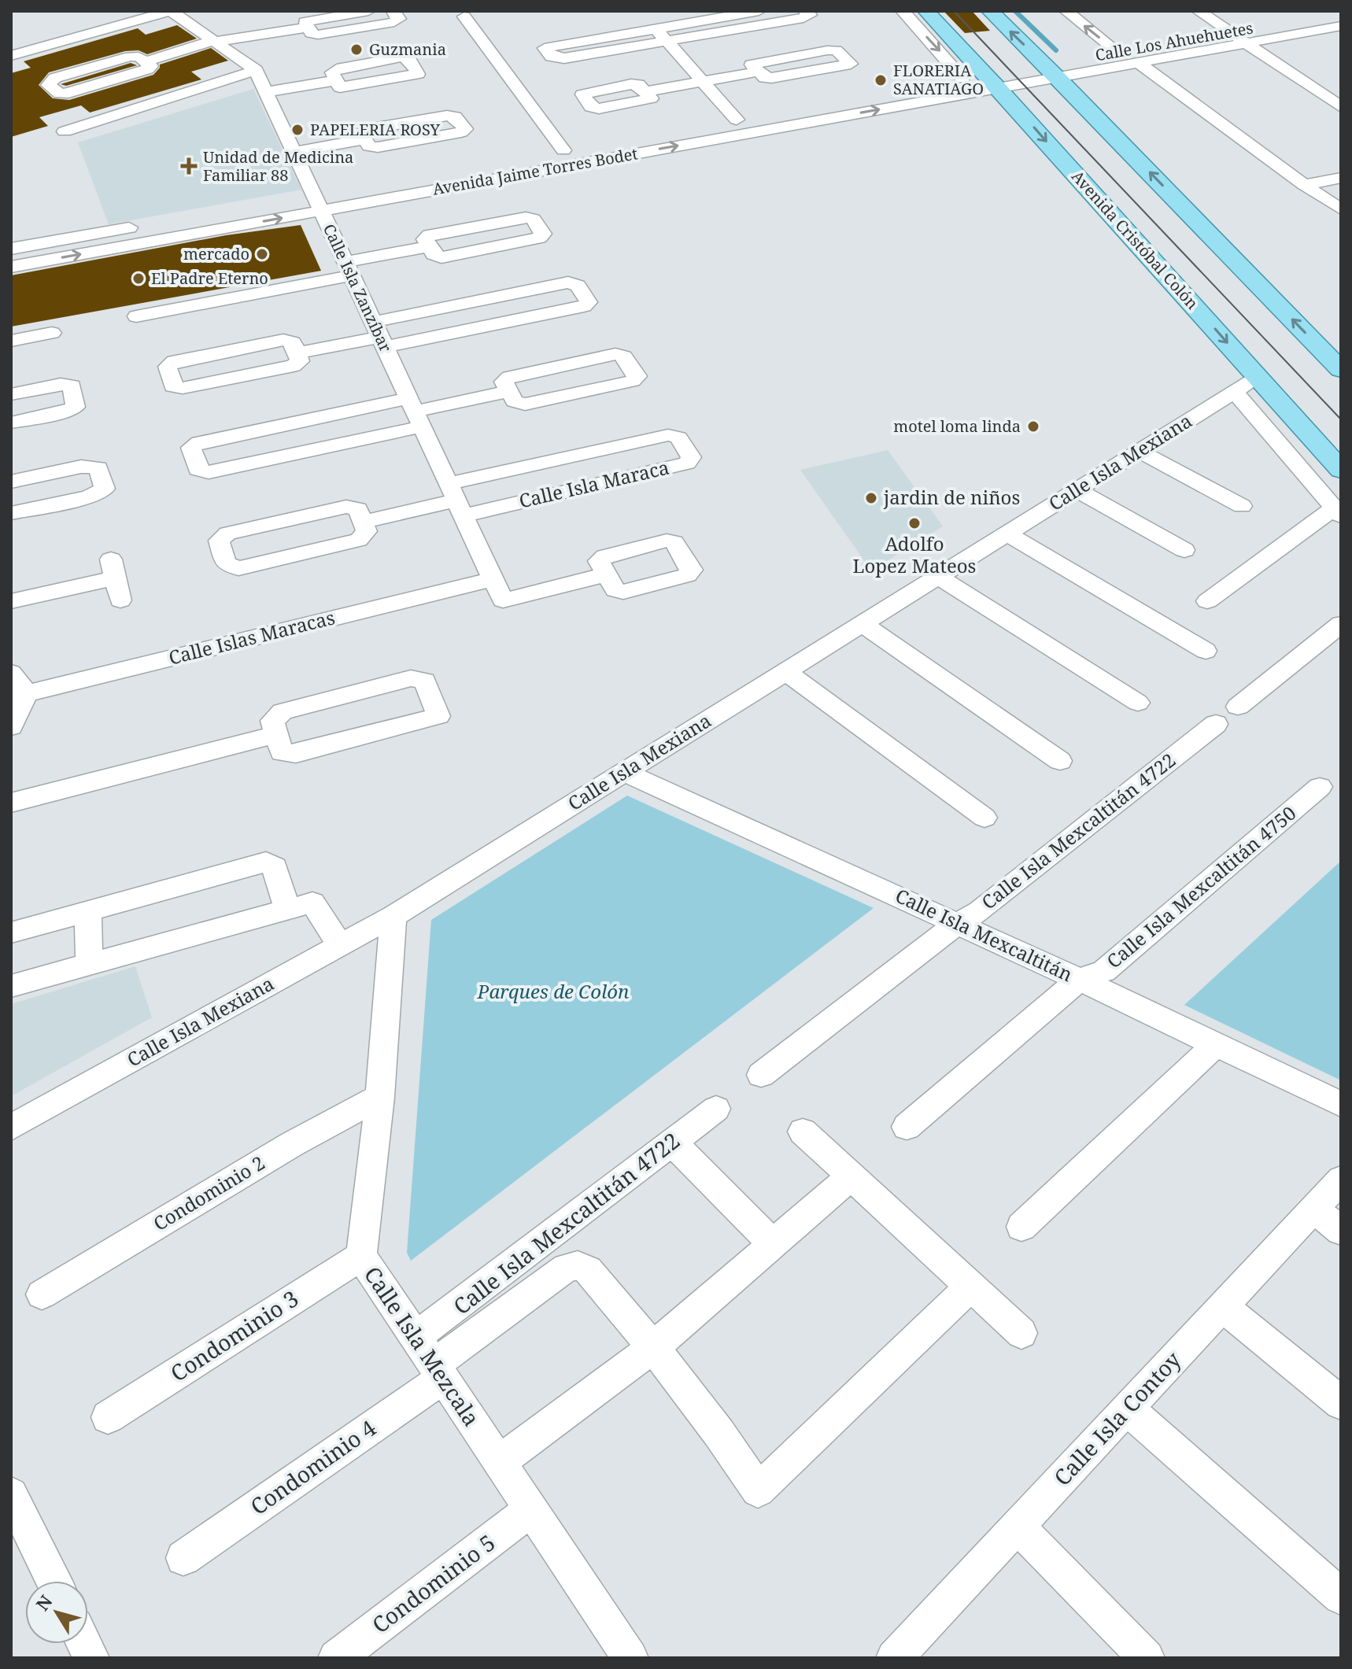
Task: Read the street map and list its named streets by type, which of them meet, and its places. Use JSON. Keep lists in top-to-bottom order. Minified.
{"streets":{"main road":["Avenida Cristóbal Colón"],"street":["Calle Los Ahuehuetes","Avenida Jaime Torres Bodet","Calle Isla Zanzíbar","Calle Isla Mexiana","Calle Isla Maraca","Calle Islas Maracas","Calle Isla Mexcaltitán 4722","Calle Isla Mexcaltitán 4750","Calle Isla Mexcaltitán","Condominio 2","Condominio 3","Calle Isla Mezcala","Calle Isla Contoy","Condominio 4","Condominio 5"]},"crossings":[["Calle Los Ahuehuetes","Avenida Jaime Torres Bodet"],["Avenida Jaime Torres Bodet","Avenida Cristóbal Colón"],["Avenida Jaime Torres Bodet","Calle Isla Zanzíbar"],["Avenida Cristóbal Colón","Calle Isla Mexiana"],["Calle Isla Zanzíbar","Calle Isla Maraca"],["Calle Isla Zanzíbar","Calle Islas Maracas"],["Calle Isla Mexiana","Calle Isla Mexcaltitán"],["Calle Isla Mexiana","Calle Isla Mezcala"],["Calle Isla Mexcaltitán 4722","Calle Isla Mexcaltitán"],["Calle Isla Mexcaltitán 4722","Calle Isla Mezcala"],["Calle Isla Mexcaltitán 4722","Condominio 4"],["Calle Isla Mexcaltitán 4750","Calle Isla Mexcaltitán"],["Condominio 2","Calle Isla Mezcala"],["Condominio 3","Calle Isla Mezcala"],["Calle Isla Mezcala","Condominio 4"],["Calle Isla Mezcala","Condominio 5"]],"parks":["Parques de Colón"],"places":{"other":["Guzmania","FLORERIA SANATIAGO","PAPELERIA ROSY","mercado","El Padre Eterno","motel loma linda","jardin de niños","Adolfo Lopez Mateos"],"health":["Unidad de Medicina Familiar 88"]},"north":"top left"}
